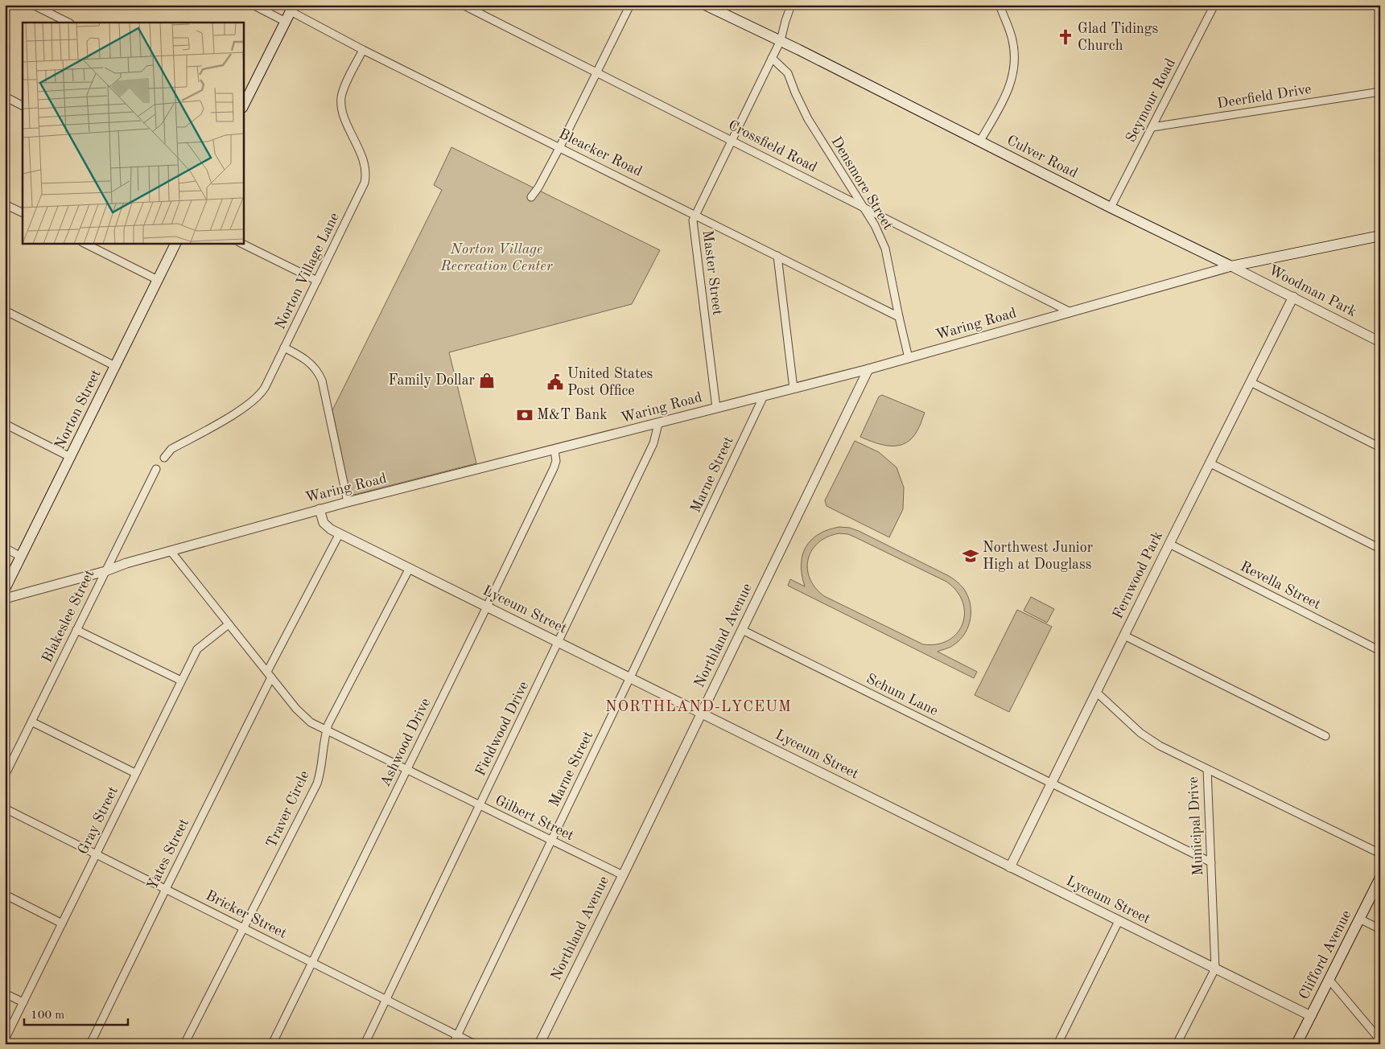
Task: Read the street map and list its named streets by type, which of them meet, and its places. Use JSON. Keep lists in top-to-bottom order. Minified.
{"streets":{"main road":["Culver Road","Norton Street","Clifford Avenue"],"street":["Deerfield Drive","Seymour Road","Crossfield Road","Bleacker Road","Densmore Street","Norton Village Lane","Master Street","Woodman Park","Waring Road","Marne Street","Fernwood Park","Revella Street","Lyceum Street","Blakeslee Street","Northland Avenue","Schum Lane","Fieldwood Drive","Ashwood Drive","Traver Circle","Gilbert Street","Gray Street","Municipal Drive","Yates Street","Bricker Street"]},"crossings":[["Deerfield Drive","Seymour Road"],["Seymour Road","Culver Road"],["Crossfield Road","Densmore Street"],["Crossfield Road","Master Street"],["Crossfield Road","Waring Road"],["Bleacker Road","Densmore Street"],["Bleacker Road","Norton Village Lane"],["Bleacker Road","Master Street"],["Culver Road","Master Street"],["Culver Road","Woodman Park"],["Culver Road","Waring Road"],["Densmore Street","Master Street"],["Densmore Street","Waring Road"],["Master Street","Waring Road"],["Woodman Park","Waring Road"],["Woodman Park","Fernwood Park"],["Waring Road","Marne Street"],["Waring Road","Lyceum Street"],["Waring Road","Blakeslee Street"],["Waring Road","Northland Avenue"],["Waring Road","Fieldwood Drive"],["Waring Road","Ashwood Drive"],["Marne Street","Lyceum Street"],["Marne Street","Gilbert Street"],["Marne Street","Bricker Street"],["Fernwood Park","Revella Street"],["Fernwood Park","Lyceum Street"],["Fernwood Park","Schum Lane"],["Fernwood Park","Municipal Drive"],["Lyceum Street","Northland Avenue"],["Lyceum Street","Fieldwood Drive"],["Lyceum Street","Ashwood Drive"],["Lyceum Street","Traver Circle"],["Lyceum Street","Municipal Drive"],["Lyceum Street","Yates Street"],["Lyceum Street","Clifford Avenue"],["Northland Avenue","Schum Lane"],["Northland Avenue","Gilbert Street"],["Schum Lane","Municipal Drive"],["Fieldwood Drive","Gilbert Street"],["Fieldwood Drive","Bricker Street"],["Ashwood Drive","Gilbert Street"],["Ashwood Drive","Bricker Street"],["Traver Circle","Gilbert Street"],["Traver Circle","Bricker Street"],["Gray Street","Bricker Street"],["Yates Street","Bricker Street"]],"districts":["NORTHLAND-LYCEUM"],"parks":["Norton Village Recreation Center"],"places":{"church":["Glad Tidings Church"],"shop":["Family Dollar"],"public building":["United States Post Office"],"bank":["M&T Bank"],"school or university":["Northwest Junior High at Douglass"]},"scale_bar":"100 m"}
